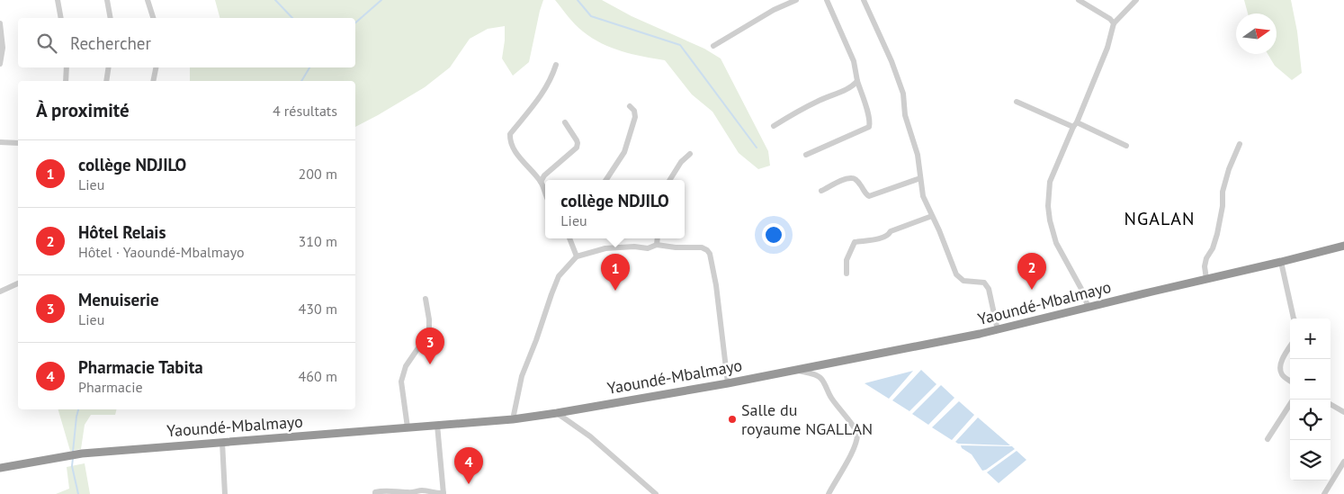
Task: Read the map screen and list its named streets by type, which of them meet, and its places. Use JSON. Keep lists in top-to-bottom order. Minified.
{"streets":{"highway":["Yaoundé-Mbalmayo"]},"districts":["NGALAN"],"places":["Salle du royaume NGALLAN"],"north":"right","page":{"search":"Rechercher","heading":["À proximité","4 résultats"],"list":[{"mark":"1","name":"collège NDJILO","note":"Lieu","value":"200 m"},{"mark":"2","name":"Hôtel Relais","note":"Hôtel · Yaoundé-Mbalmayo","value":"310 m"},{"mark":"3","name":"Menuiserie","note":"Lieu","value":"430 m"},{"mark":"4","name":"Pharmacie Tabita","note":"Pharmacie","value":"460 m"}],"popup":["collège NDJILO","Lieu"],"pins":["2","1","3","4"],"map_buttons":["+","−"]}}
